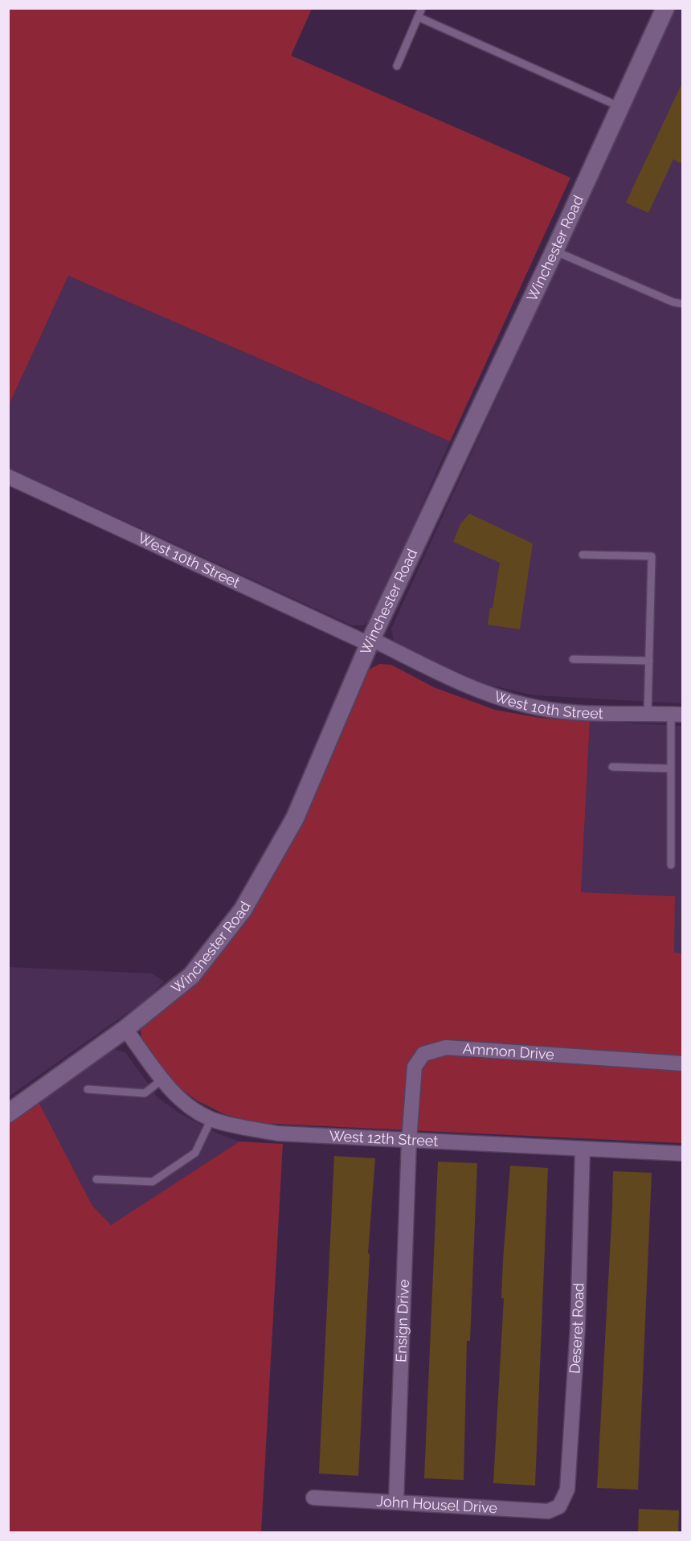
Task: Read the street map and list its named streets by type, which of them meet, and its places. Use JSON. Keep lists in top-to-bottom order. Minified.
{"streets":{"street":["Winchester Road","West 10th Street","Ammon Drive","West 12th Street","Ensign Drive","Deseret Road","John Housel Drive"]},"crossings":[["Winchester Road","West 10th Street"],["Winchester Road","West 12th Street"],["Ammon Drive","West 12th Street"],["Ammon Drive","Ensign Drive"],["West 12th Street","Ensign Drive"],["West 12th Street","Deseret Road"],["Ensign Drive","John Housel Drive"],["Deseret Road","John Housel Drive"]]}
